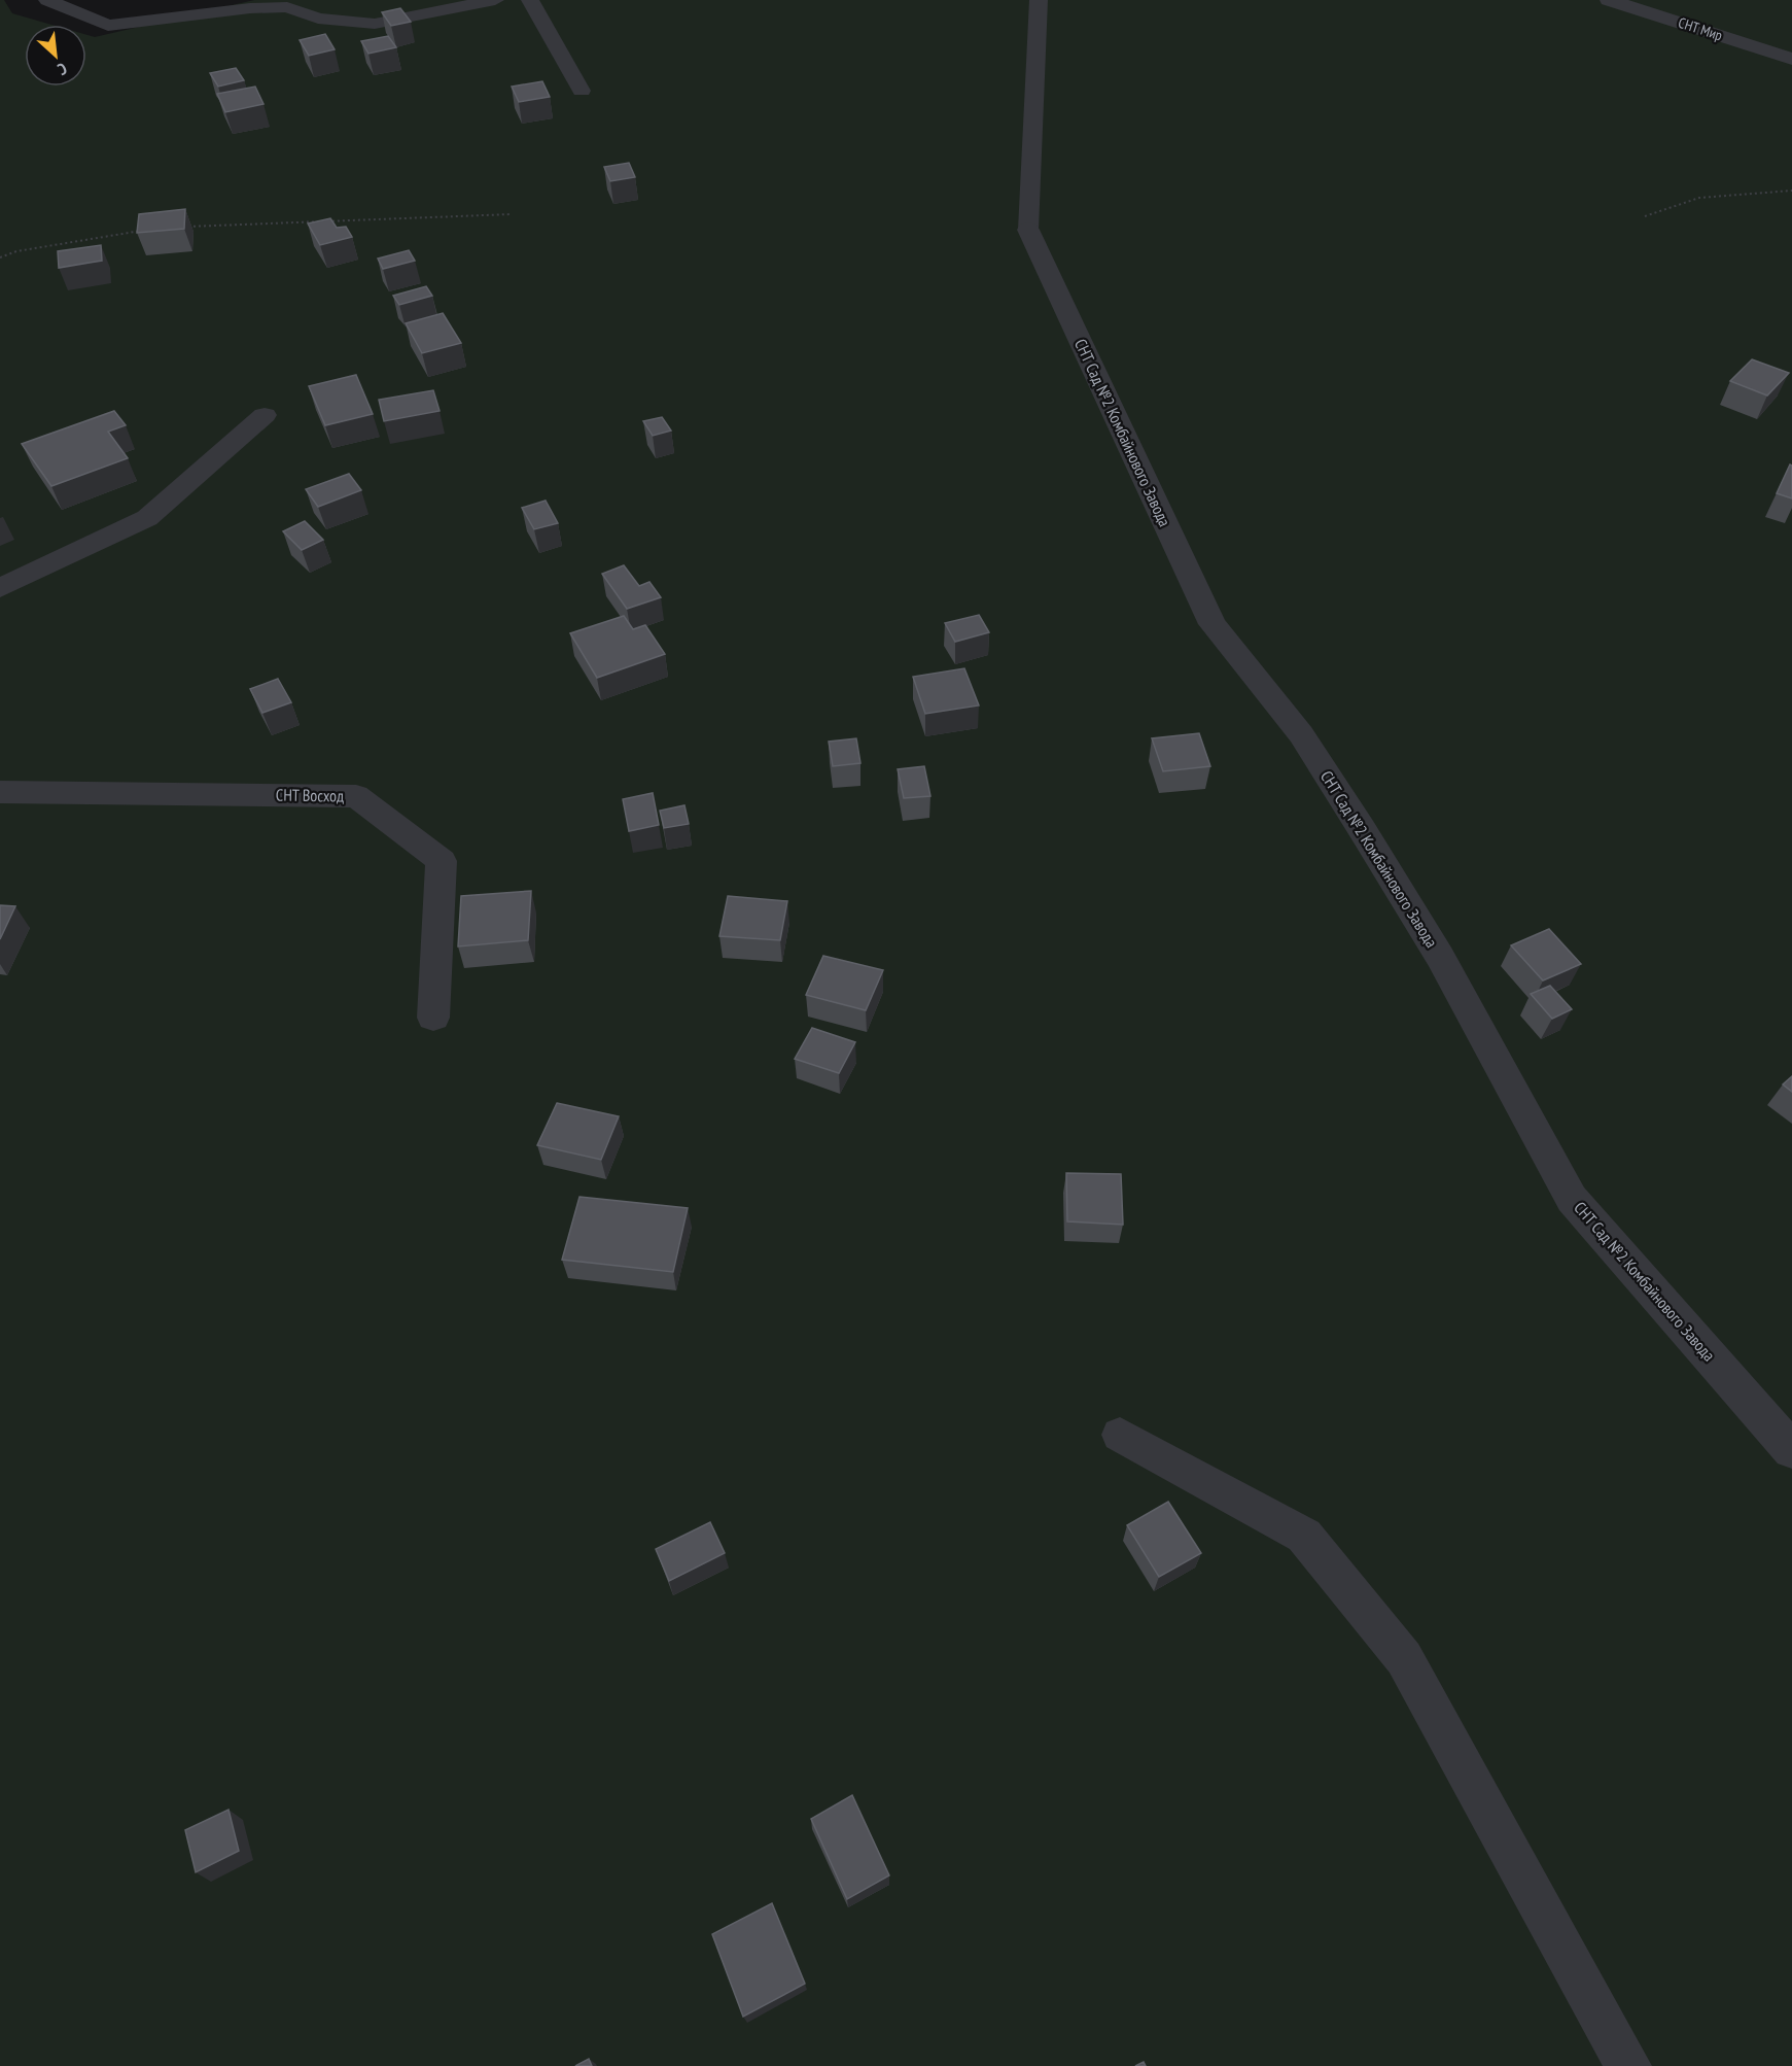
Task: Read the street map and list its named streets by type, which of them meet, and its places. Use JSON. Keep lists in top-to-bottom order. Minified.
{"streets":{"street":["СНТ Мир","СНТ Сад №2 Комбайнового Завода","СНТ Восход"]},"north":"bottom right"}
